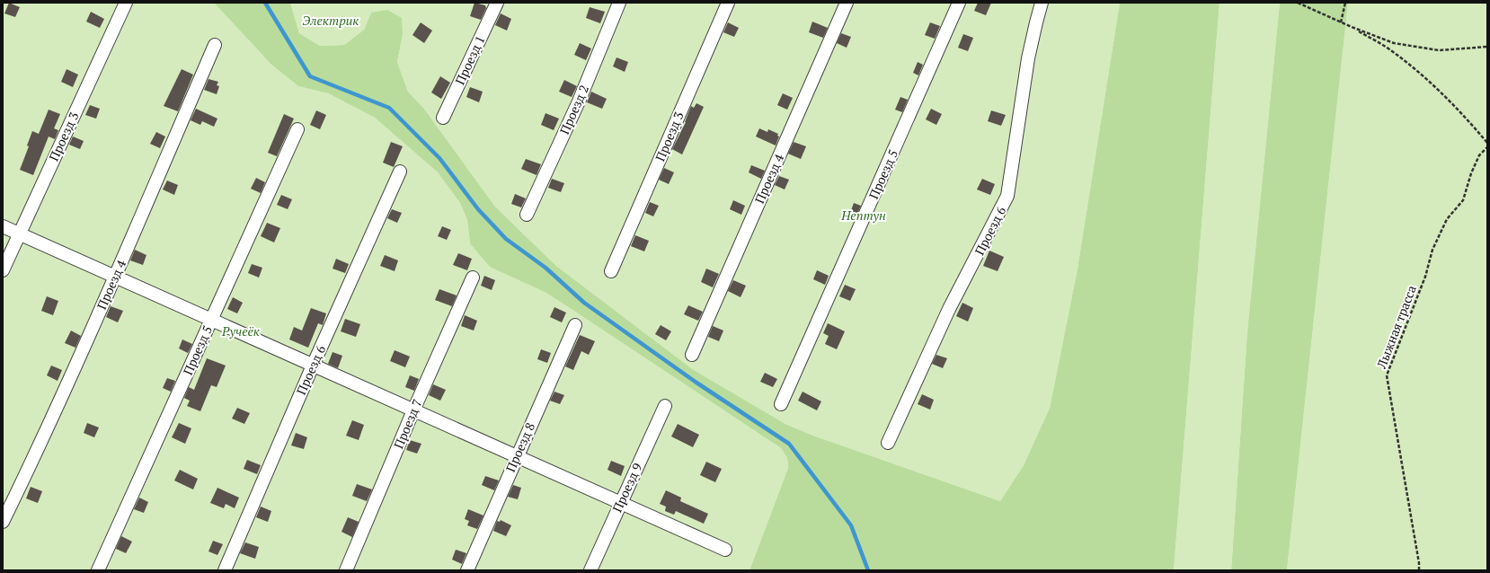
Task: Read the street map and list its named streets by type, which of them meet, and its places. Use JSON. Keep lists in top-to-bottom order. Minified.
{"streets":{"street":["Проезд 1","Проезд 2","Проезд 3","Проезд 5","Проезд 4","Проезд 6","Проезд 7","Проезд 8","Проезд 9"],"path":["Лыжная трасса"]},"parks":["Электрик","Нептун","Ручеёк"]}
